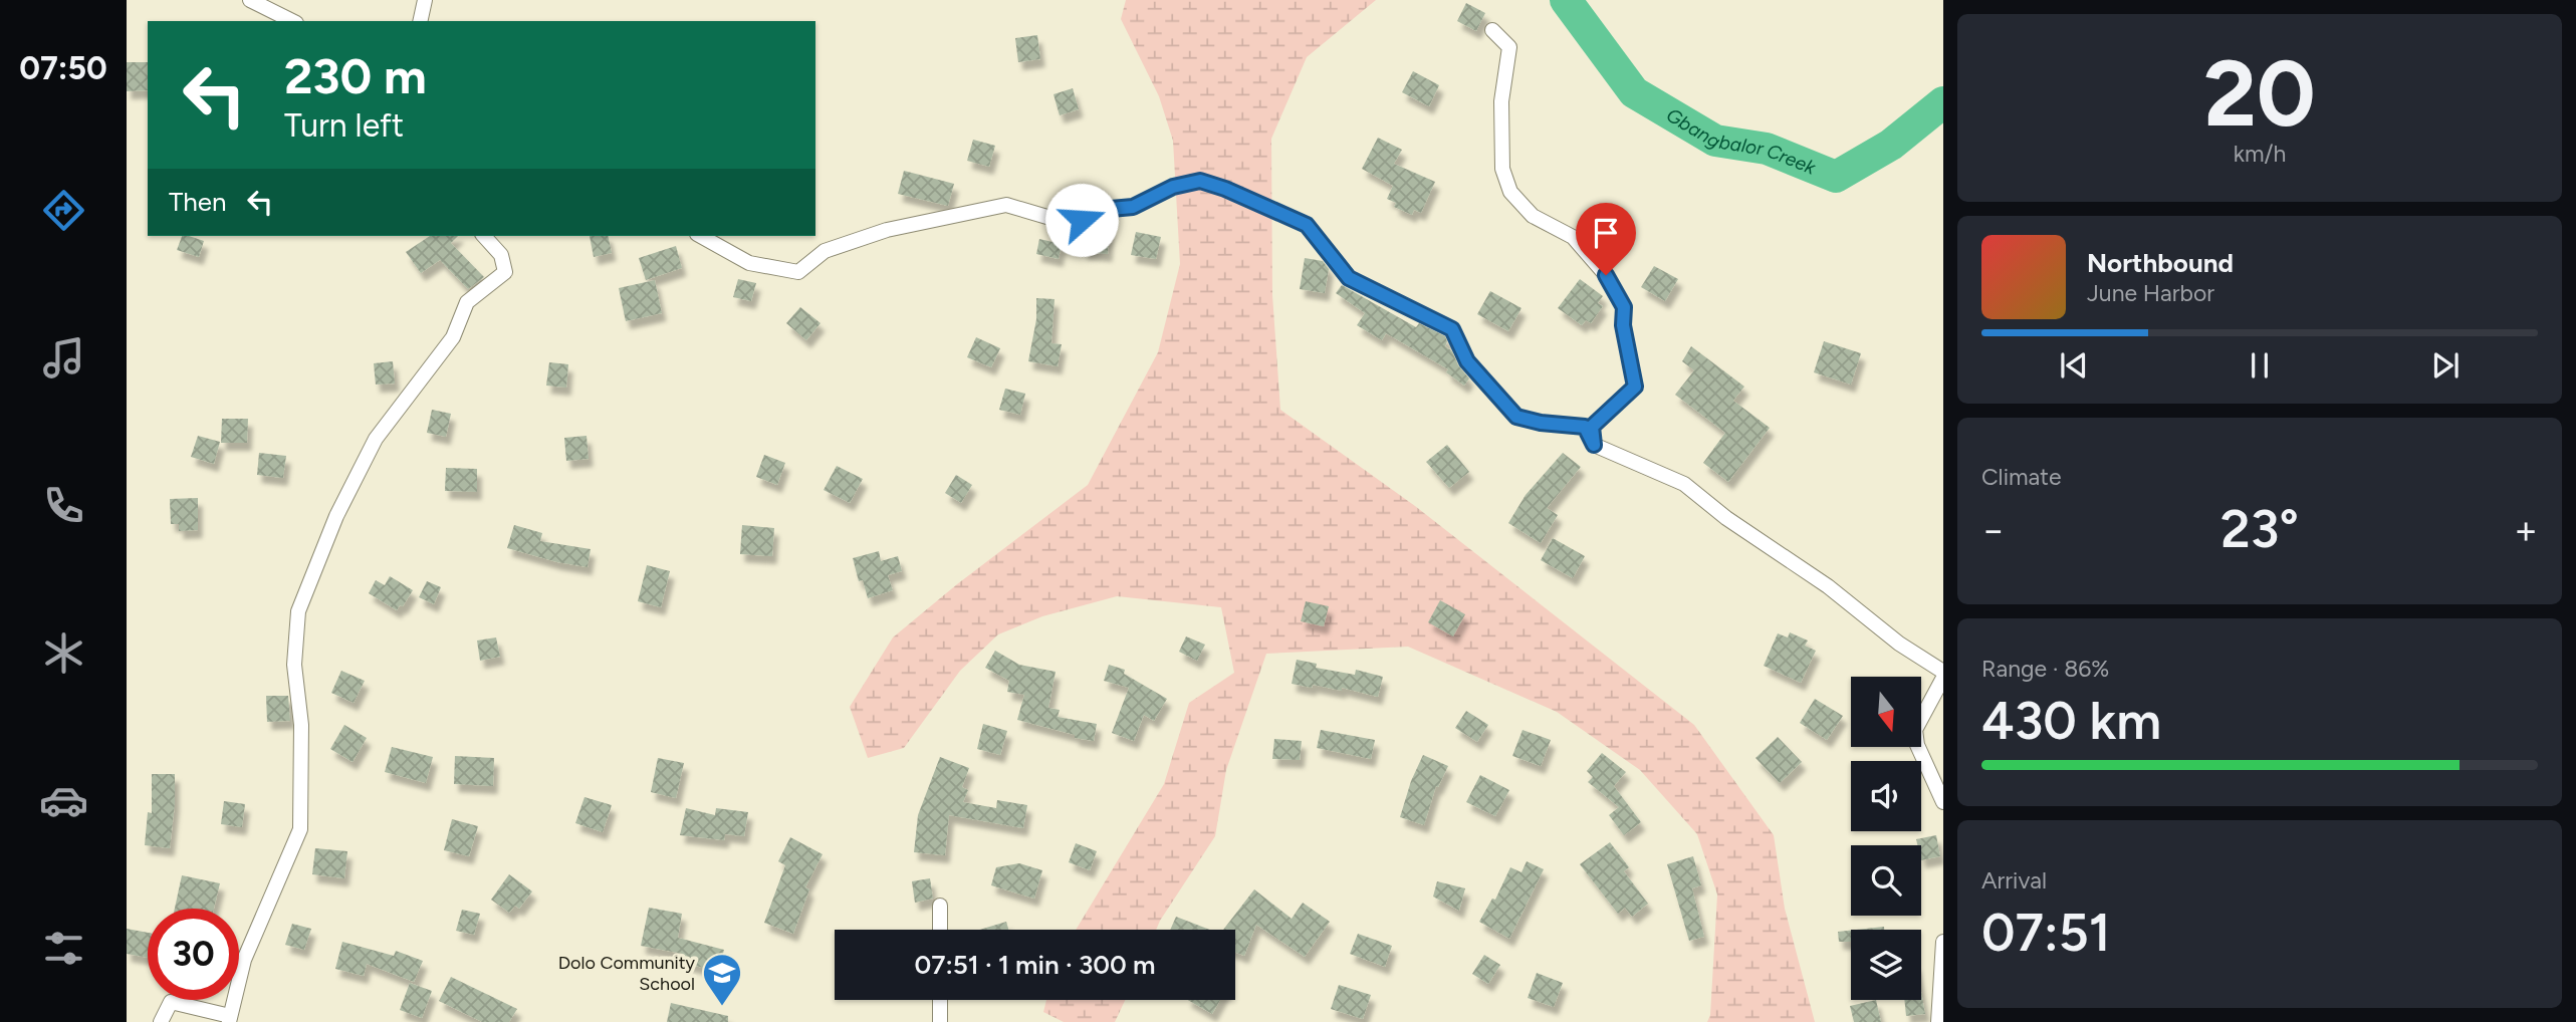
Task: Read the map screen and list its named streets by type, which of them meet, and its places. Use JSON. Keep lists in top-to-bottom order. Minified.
{"water":["Gbangbalor Creek"],"places":{"school or university":["Dolo Community School"]},"north":"bottom","page":{"tabs":"07:50","tile":[["20","km/h"],"Climate",["Range · 86%","430 km"],["Arrival","07:51"]],"turn":["230 m","Turn left"],"then":"Then","song":["Northbound","June Harbor"],"heat":["−","23°","+"],"limit":"30","trip":"07:51 · 1 min · 300 m"}}
